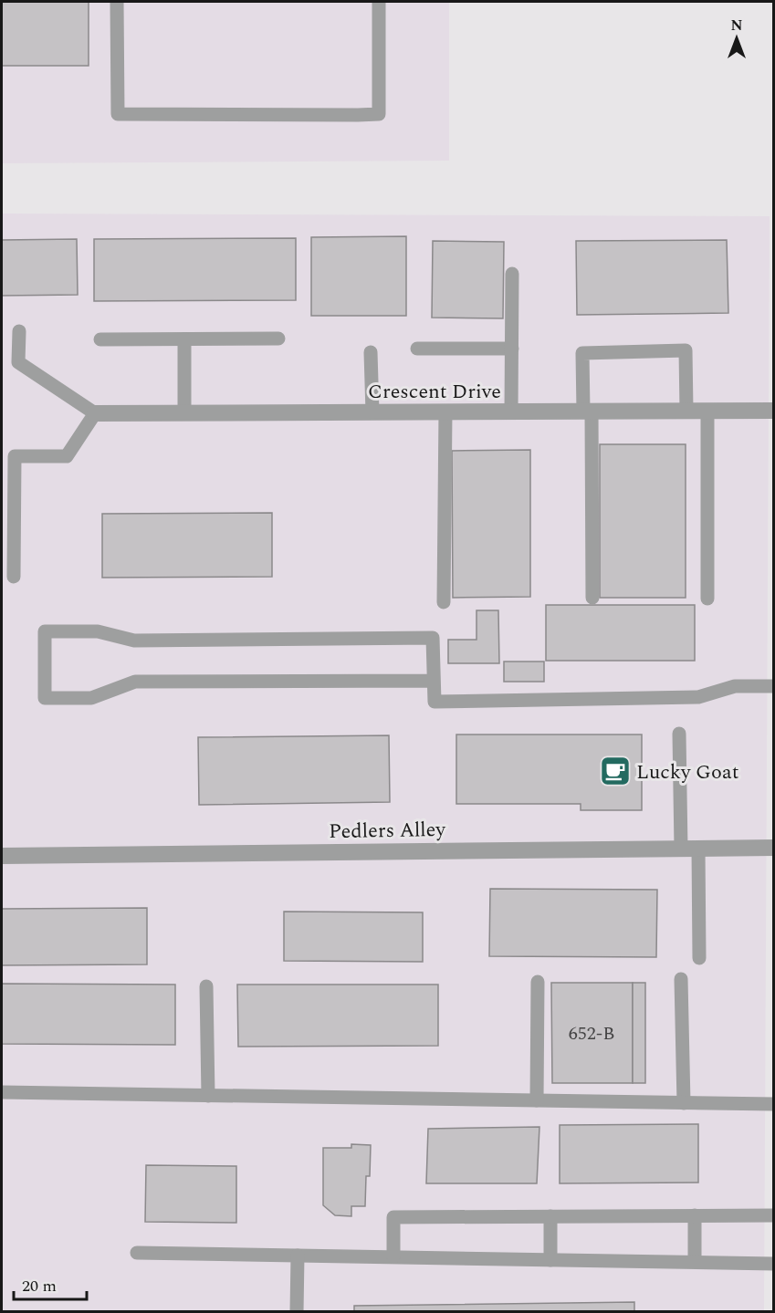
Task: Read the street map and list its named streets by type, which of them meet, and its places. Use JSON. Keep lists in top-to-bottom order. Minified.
{"streets":{"street":["Crescent Drive","Pedlers Alley"]},"places":{"cafe":["Lucky Goat"]},"house_numbers":["652-B"],"scale_bar":"20 m","north":"top"}
